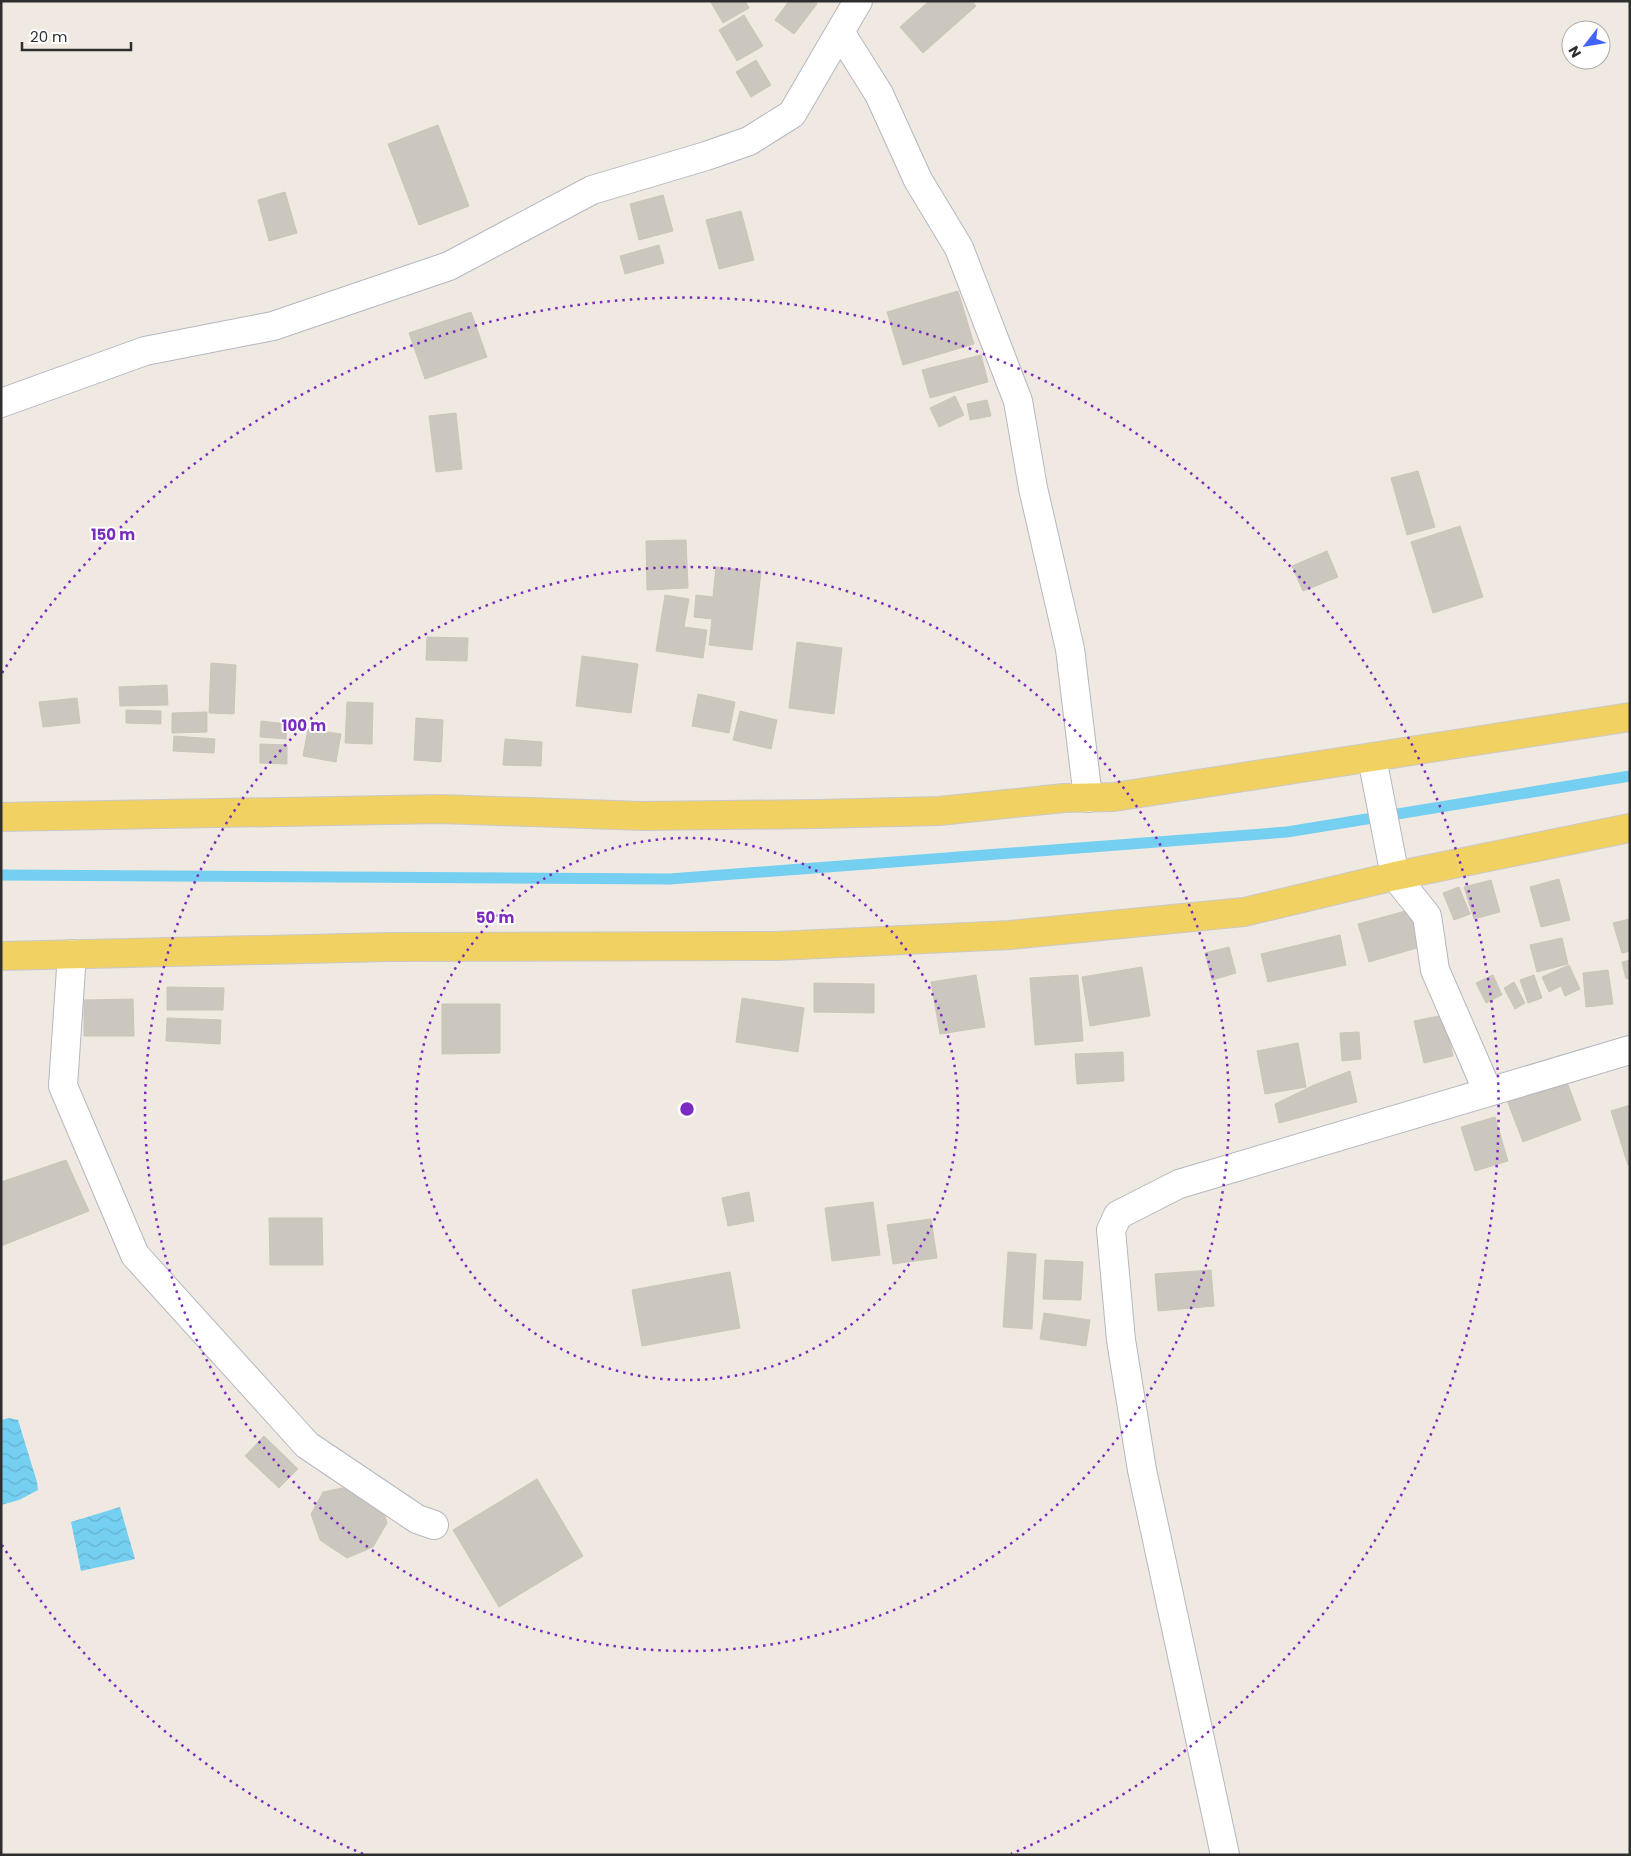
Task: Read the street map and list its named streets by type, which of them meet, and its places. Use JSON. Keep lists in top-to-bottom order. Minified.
{"scale_bar":"20 m","north":"bottom left","rings":["150 m","100 m","50 m"]}
